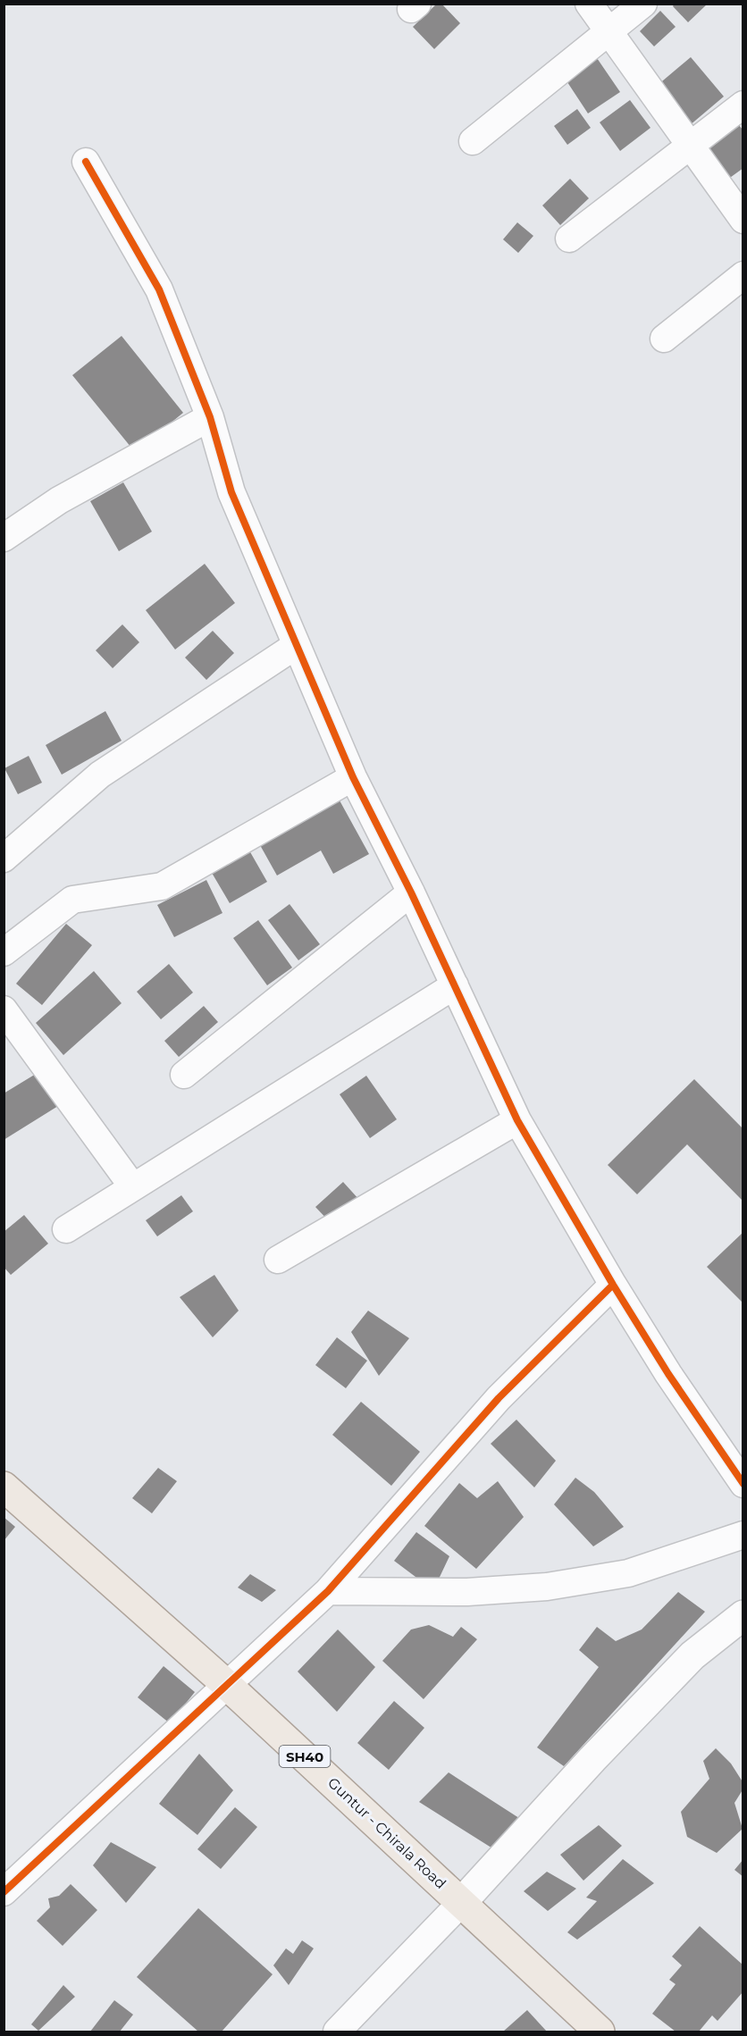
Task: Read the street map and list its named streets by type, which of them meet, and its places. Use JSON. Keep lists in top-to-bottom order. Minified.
{"streets":{"main road":["SH40","Guntur - Chirala Road"]}}
